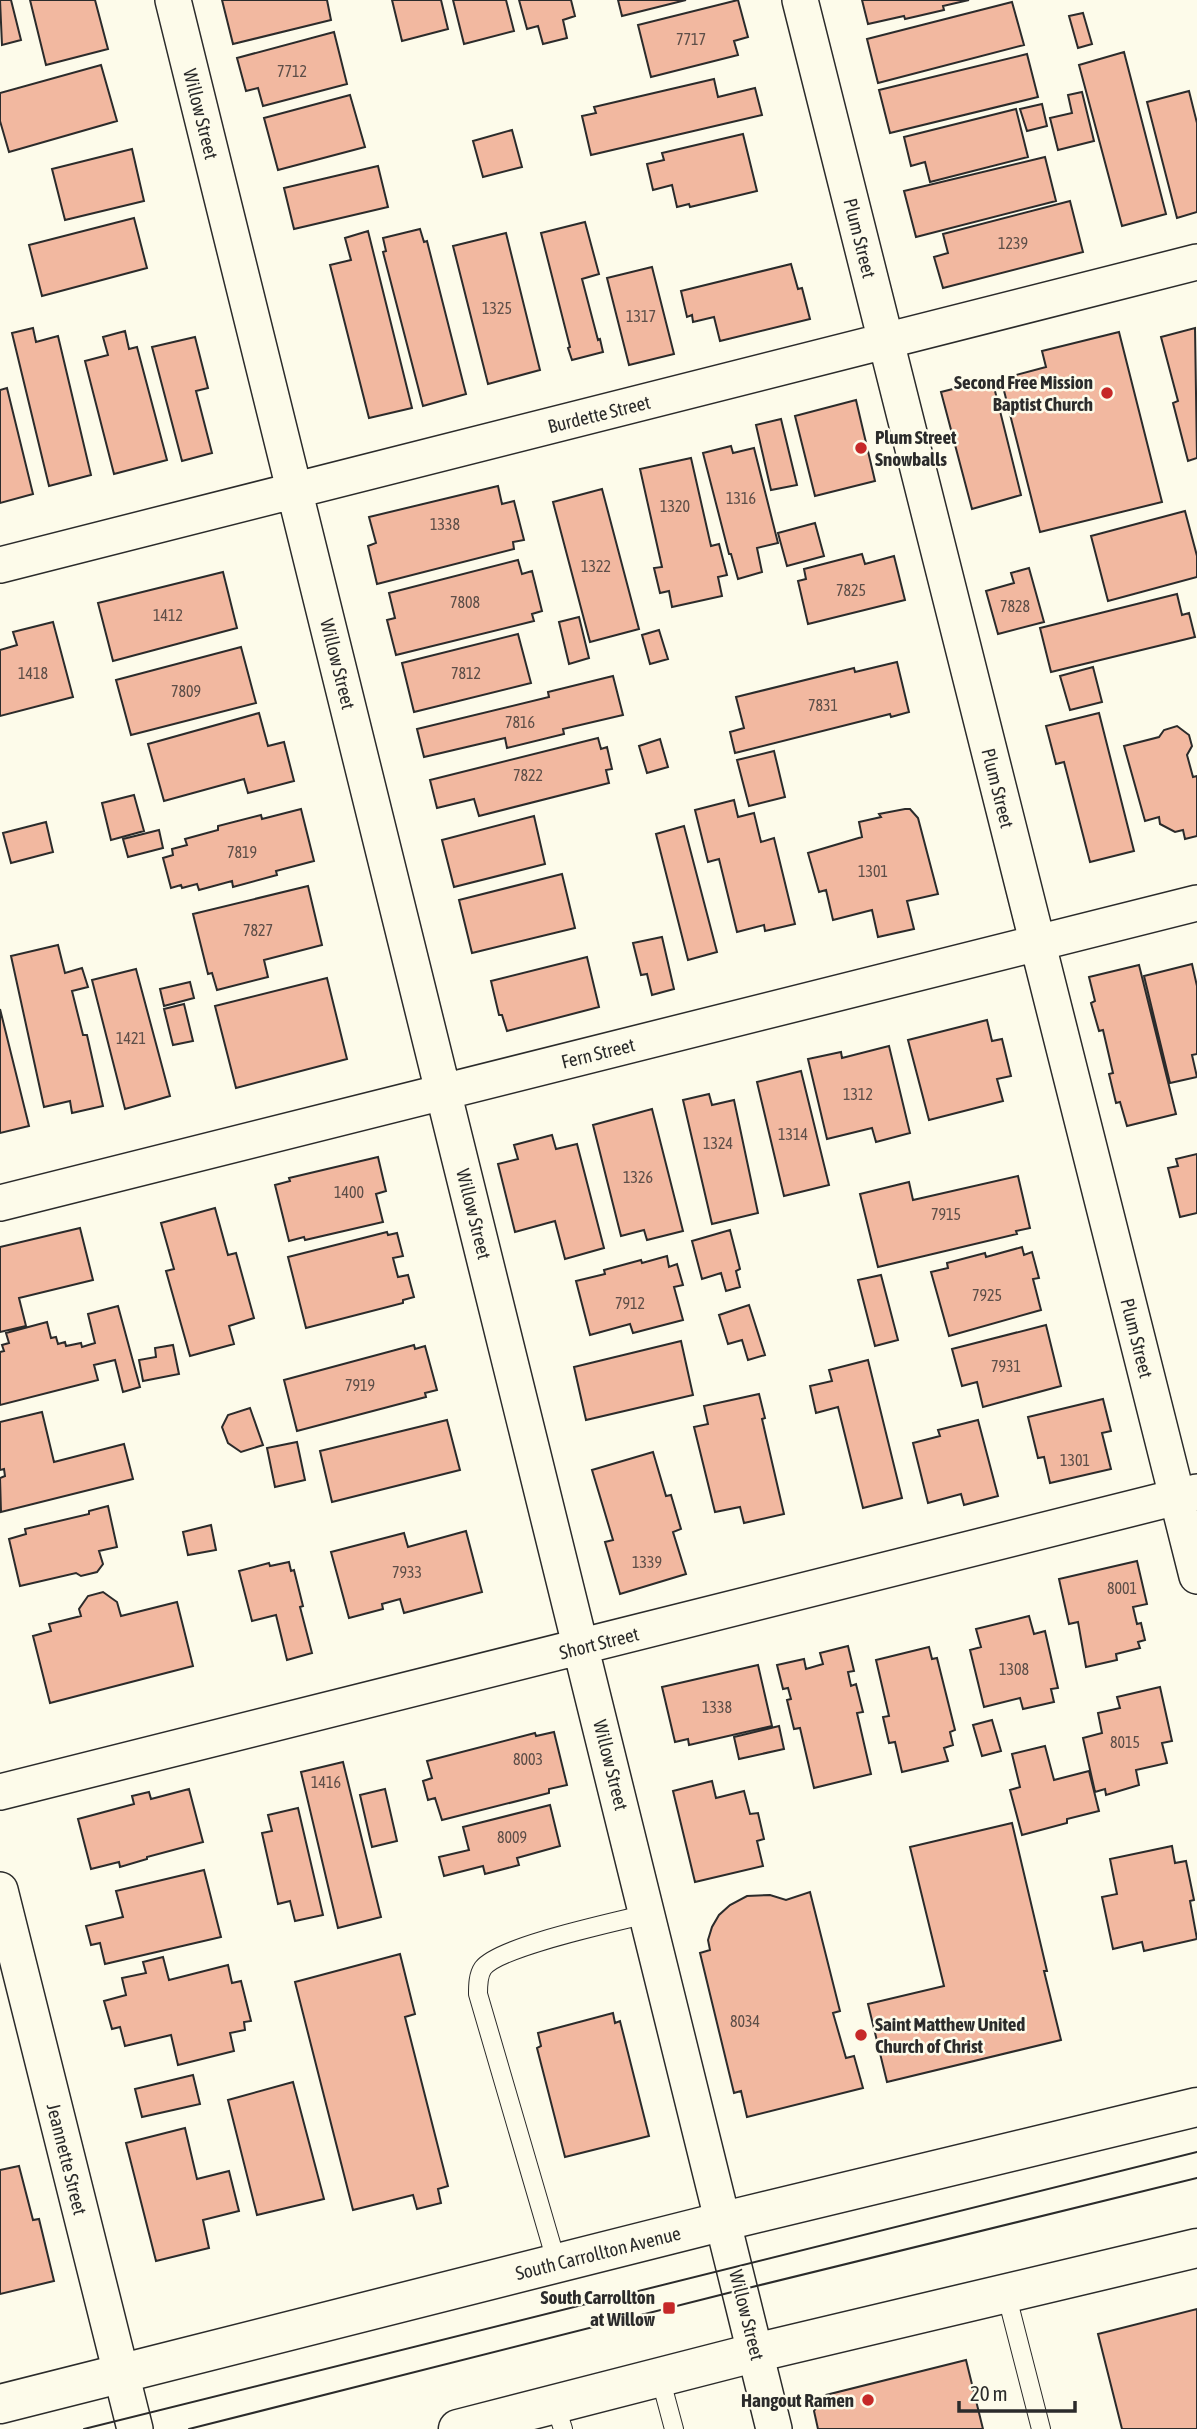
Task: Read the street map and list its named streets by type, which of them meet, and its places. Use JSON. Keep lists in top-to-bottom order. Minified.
{"streets":{"main road":["South Carrollton Avenue"],"street":["Willow Street","Plum Street","Burdette Street","Fern Street","Short Street","Jeannette Street"]},"crossings":[["Willow Street","Burdette Street"],["Willow Street","Fern Street"],["Willow Street","Short Street"],["Willow Street","South Carrollton Avenue"],["Plum Street","Burdette Street"],["Plum Street","Fern Street"],["Plum Street","Short Street"],["Jeannette Street","South Carrollton Avenue"]],"places":{"other":["Second Free Mission Baptist Church","Plum Street Snowballs","Saint Matthew United Church of Christ","Hangout Ramen"],"transit":["South Carrollton at Willow"]},"house_numbers":["7717","7712","1239","1325","1317","1316","1320","1338","1322","7825","7808","7828","1412","1418","7812","7809","7831","7816","7822","7819","1301","7827","1421","1312","1314","1324","1326","1400","7915","7925","7912","7931","7919","1301","1339","7933","8001","1308","1338","8015","8003","1416","8009","8034"],"scale_bar":"20 m"}
